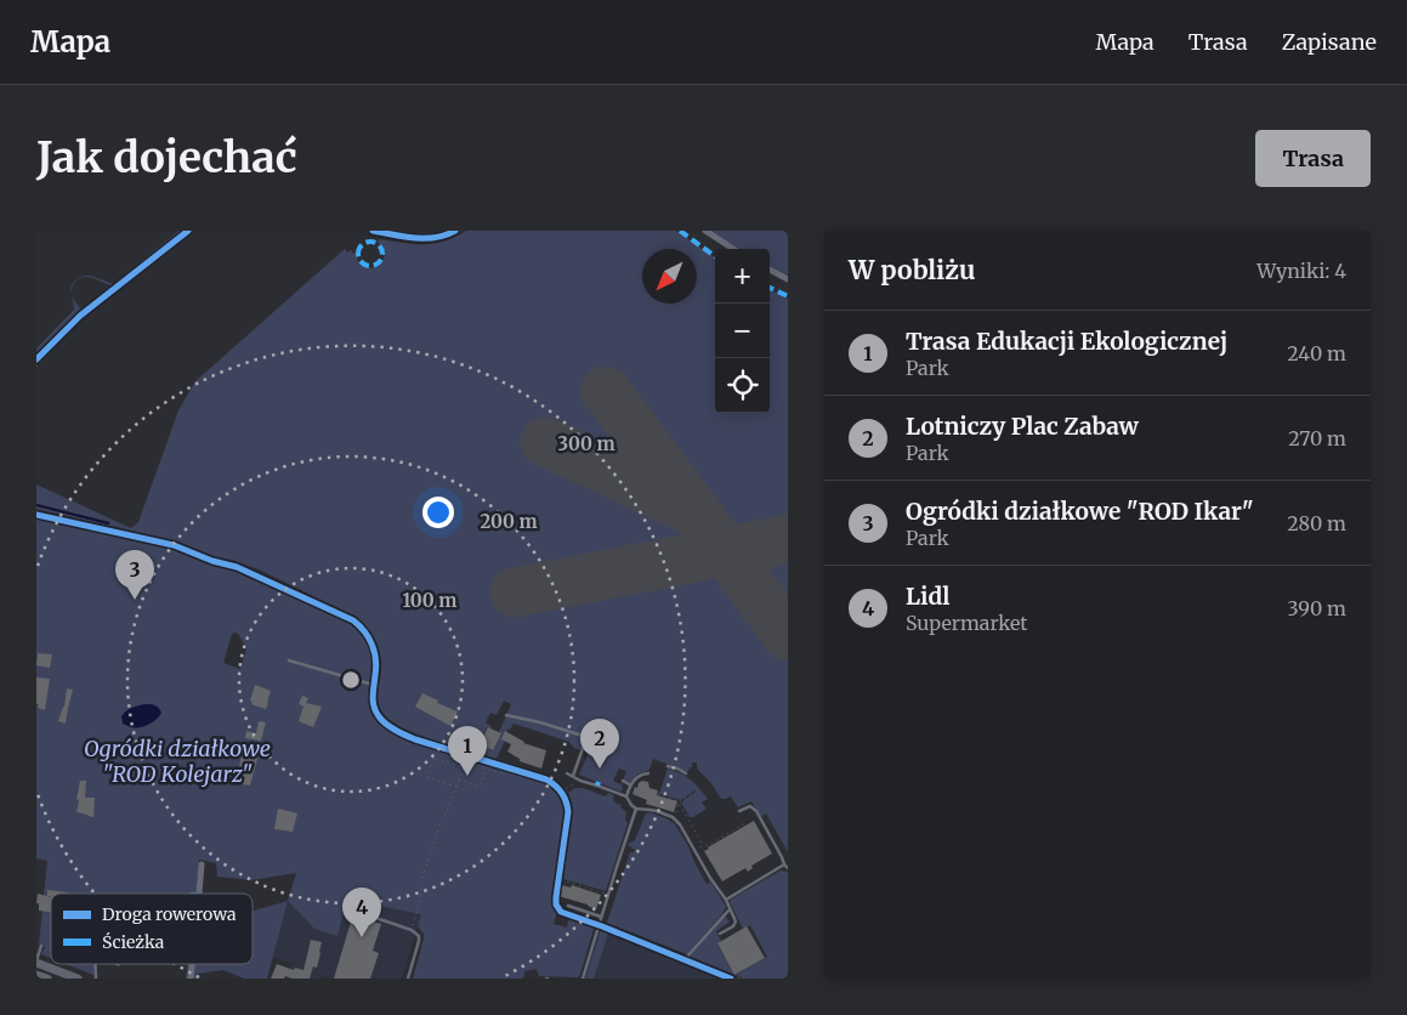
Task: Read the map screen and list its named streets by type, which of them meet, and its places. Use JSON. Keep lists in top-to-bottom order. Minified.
{"parks":["Ogródki działkowe \"ROD Kolejarz\""],"legend":["Droga rowerowa","Ścieżka"],"north":"bottom left","page":{"header":"Mapa","nav":["Mapa","Trasa","Zapisane"],"buttons":"Trasa","title":"Jak dojechać","heading":["W pobliżu","Wyniki: 4"],"map_buttons":["+","−"],"list":[{"mark":"1","name":"Trasa Edukacji Ekologicznej","note":"Park","value":"240 m"},{"mark":"2","name":"Lotniczy Plac Zabaw","note":"Park","value":"270 m"},{"mark":"3","name":"Ogródki działkowe \"ROD Ikar\"","note":"Park","value":"280 m"},{"mark":"4","name":"Lidl","note":"Supermarket","value":"390 m"}],"pins":["3","2","1","4"]},"rings":["300 m","200 m","100 m"]}
